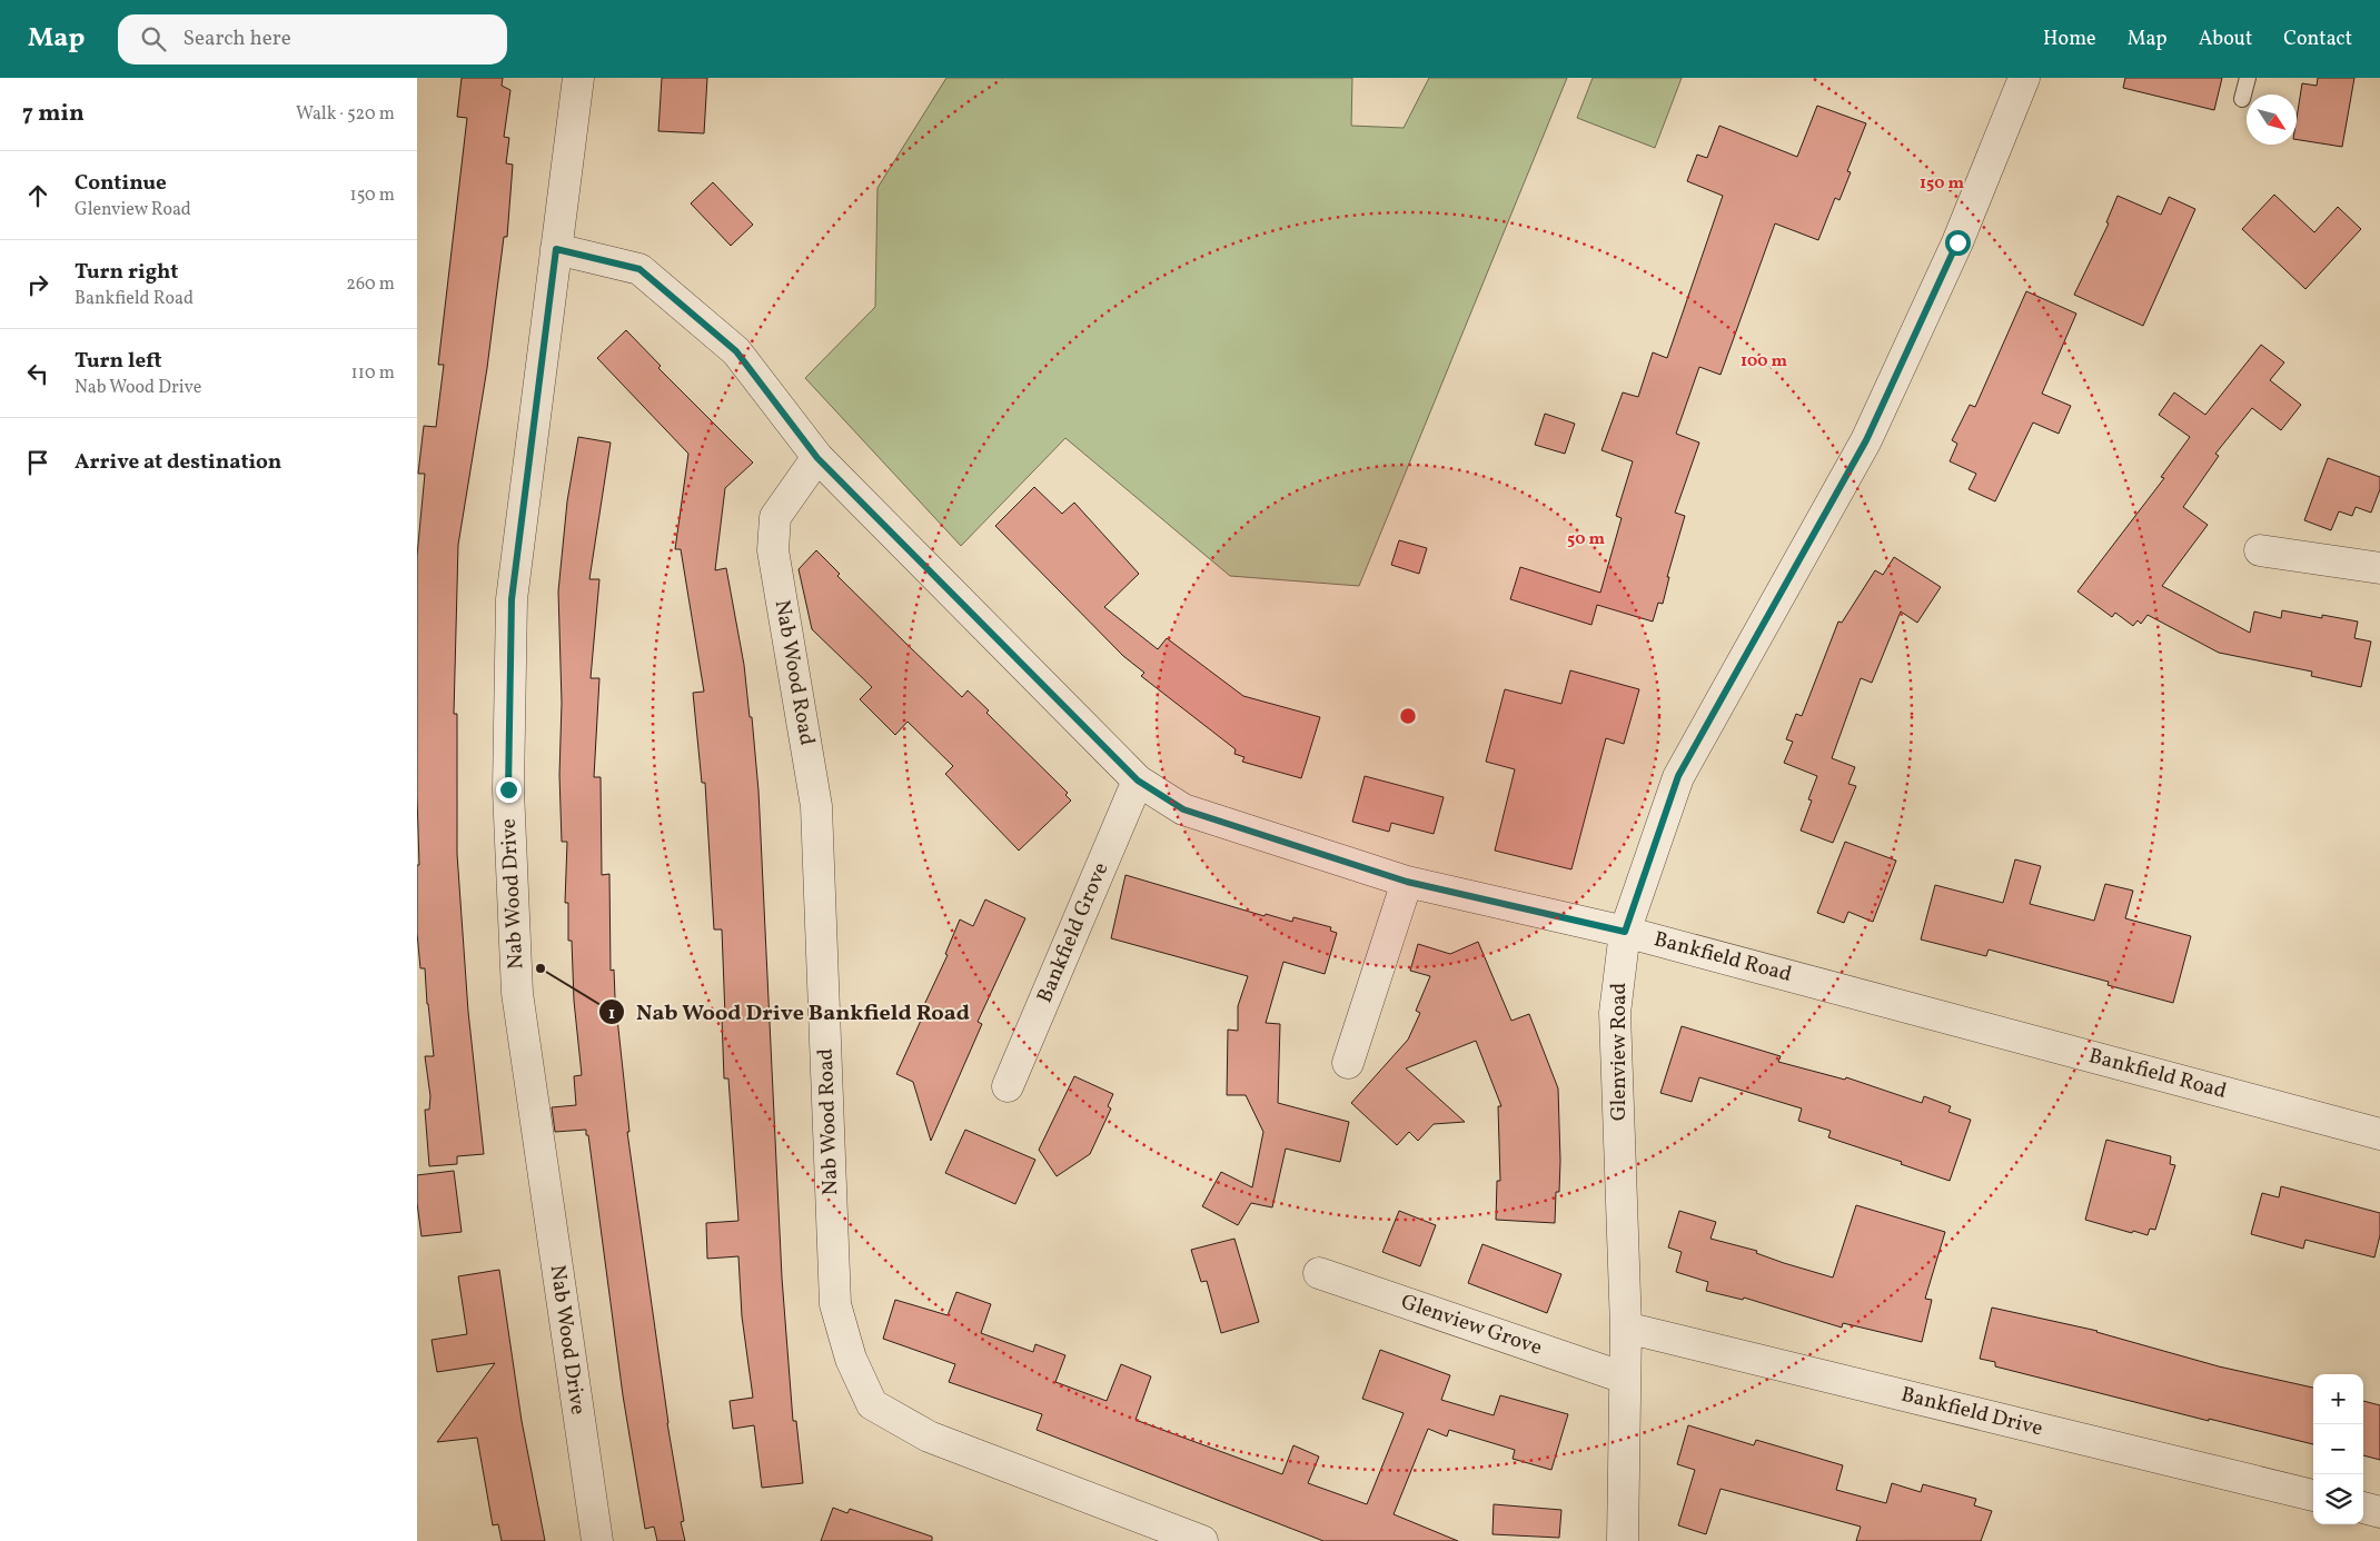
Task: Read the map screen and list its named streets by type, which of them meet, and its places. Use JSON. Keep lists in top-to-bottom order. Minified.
{"streets":{"street":["Nab Wood Road","Nab Wood Drive","Bankfield Grove","Bankfield Road","Glenview Road","Glenview Grove","Bankfield Drive"]},"crossings":[["Nab Wood Road","Bankfield Road"],["Nab Wood Drive","Bankfield Road"],["Bankfield Grove","Bankfield Road"],["Bankfield Road","Glenview Road"],["Glenview Road","Glenview Grove"],["Glenview Road","Bankfield Drive"]],"places":["Nab Wood Drive Bankfield Road"],"north":"bottom right","page":{"header":"Map","search":"Search here","nav":["Home","Map","About","Contact"],"heading":["7 min","Walk · 520 m"],"list":[["Continue","Glenview Road","150 m"],["Turn right","Bankfield Road","260 m"],["Turn left","Nab Wood Drive","110 m"],"Arrive at destination"],"map_buttons":["+","−"]},"rings":["150 m","100 m","50 m"]}
